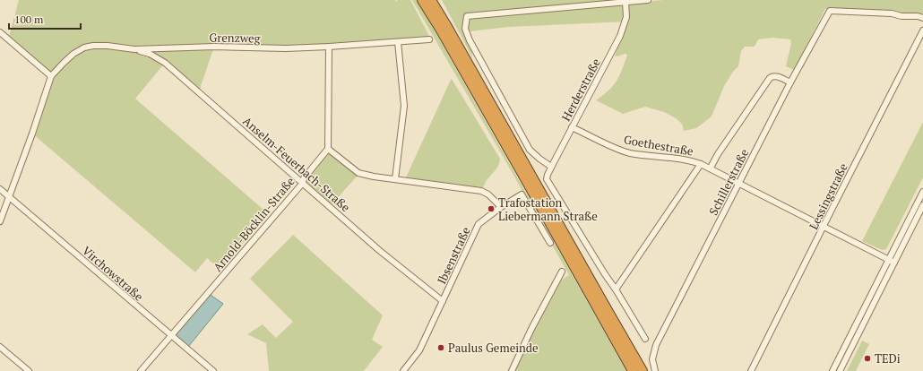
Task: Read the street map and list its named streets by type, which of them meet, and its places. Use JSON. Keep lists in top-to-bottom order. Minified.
{"streets":{"street":["Grenzweg","Herderstraße","Goethestraße","Anselm-Feuerbach-Straße","Schillerstraße","Lessingstraße","Arnold-Böcklin-Straße","Ibsenstraße","Virchowstraße"]},"crossings":[["Grenzweg","Anselm-Feuerbach-Straße"],["Herderstraße","Goethestraße"],["Goethestraße","Schillerstraße"],["Goethestraße","Lessingstraße"],["Anselm-Feuerbach-Straße","Arnold-Böcklin-Straße"],["Anselm-Feuerbach-Straße","Ibsenstraße"],["Arnold-Böcklin-Straße","Virchowstraße"]],"places":["Trafostation Liebermann Straße","Paulus Gemeinde","TEDi"],"scale_bar":"100 m"}
